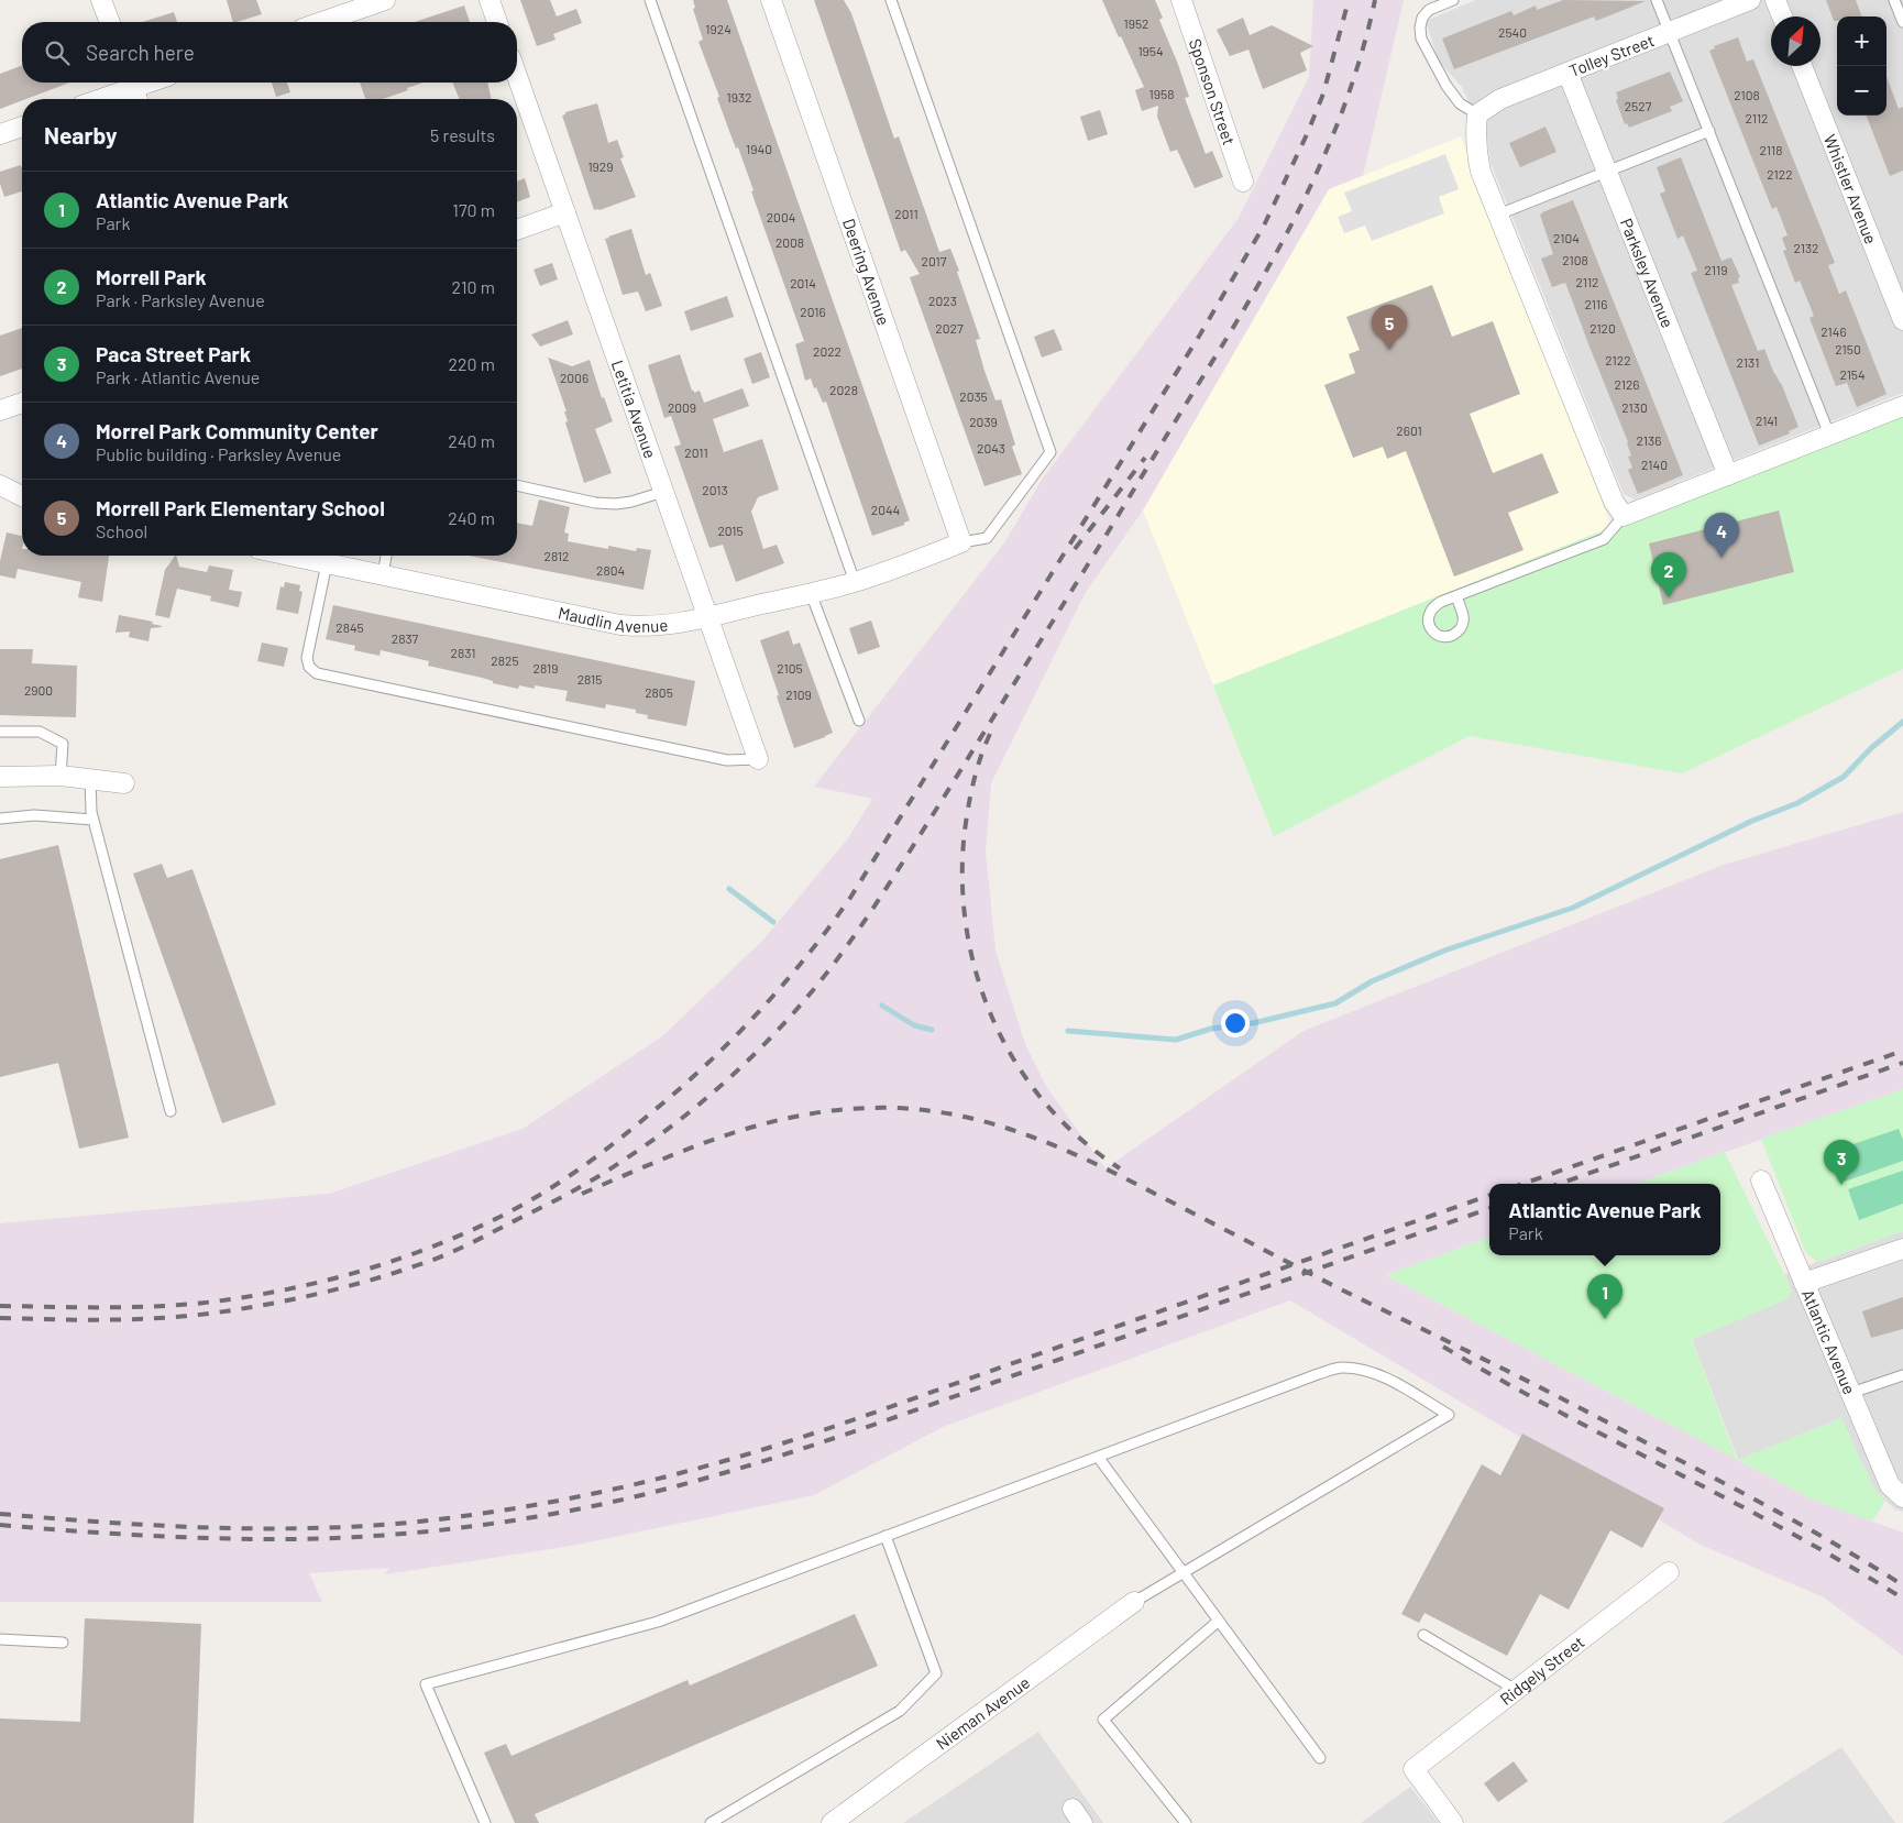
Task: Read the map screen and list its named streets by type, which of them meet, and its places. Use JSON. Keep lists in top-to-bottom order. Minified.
{"streets":{"street":["Tolley Street","Sponson Street","Whistler Avenue","Deering Avenue","Parksley Avenue","Letitia Avenue","Maudlin Avenue","Atlantic Avenue","Ridgely Street","Nieman Avenue"]},"crossings":[["Tolley Street","Parksley Avenue"],["Deering Avenue","Maudlin Avenue"],["Letitia Avenue","Maudlin Avenue"]],"house_numbers":["1952","1924","2540","1954","1958","2108","1932","2527","2112","1940","2118","1929","2122","2011","2004","2104","2008","2132","2108","2017","2119","2112","2014","2023","2116","2016","2027","2120","2146","2150","2022","2122","2131","2154","2006","2126","2028","2035","2009","2130","2141","2039","2601","2136","2043","2011","2140","2013","2044","2015","2812","2804","2845","2837","2831","2825","2819","2105","2815","2900","2805","2109"],"north":"top right","page":{"map_buttons":["+","−"],"search":"Search here","heading":["Nearby","5 results"],"list":[{"mark":"1","name":"Atlantic Avenue Park","note":"Park","value":"170 m"},{"mark":"2","name":"Morrell Park","note":"Park · Parksley Avenue","value":"210 m"},{"mark":"3","name":"Paca Street Park","note":"Park · Atlantic Avenue","value":"220 m"},{"mark":"4","name":"Morrel Park Community Center","note":"Public building · Parksley Avenue","value":"240 m"},{"mark":"5","name":"Morrell Park Elementary School","note":"School","value":"240 m"}],"pins":["5","4","2","3","1"],"popup":["Atlantic Avenue Park","Park"]}}
